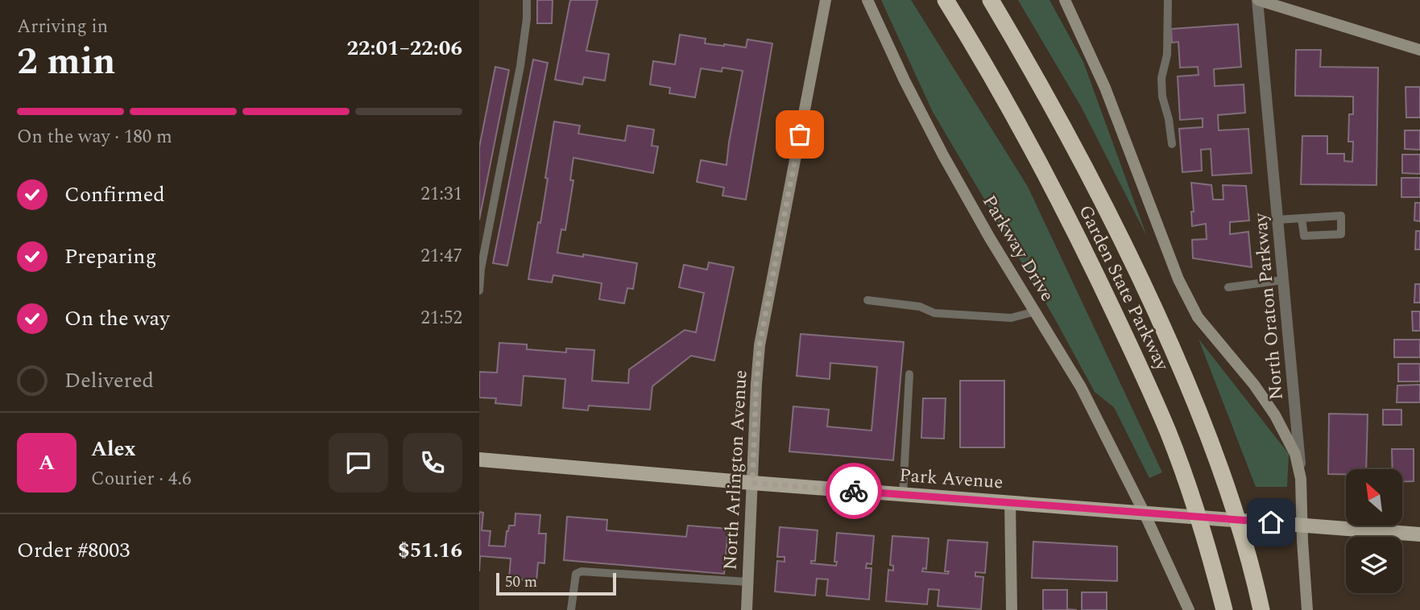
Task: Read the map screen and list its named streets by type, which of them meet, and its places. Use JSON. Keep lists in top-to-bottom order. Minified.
{"streets":{"highway":["Garden State Parkway"],"main road":["Parkway Drive","North Oraton Parkway","North Arlington Avenue","Park Avenue"]},"crossings":[["Parkway Drive","Park Avenue"],["North Oraton Parkway","Park Avenue"],["North Arlington Avenue","Park Avenue"]],"scale_bar":"50 m","north":"top left","page":{"heading":["2 min","Arriving in","22:01–22:06"],"panel":["Alex","Courier · 4.6","Order #8003","$51.16"],"bar":"On the way · 180 m","list":[["Confirmed","21:31"],["Preparing","21:47"],["On the way","21:52"],"Delivered"],"round":"A","scale":"50 m"}}
